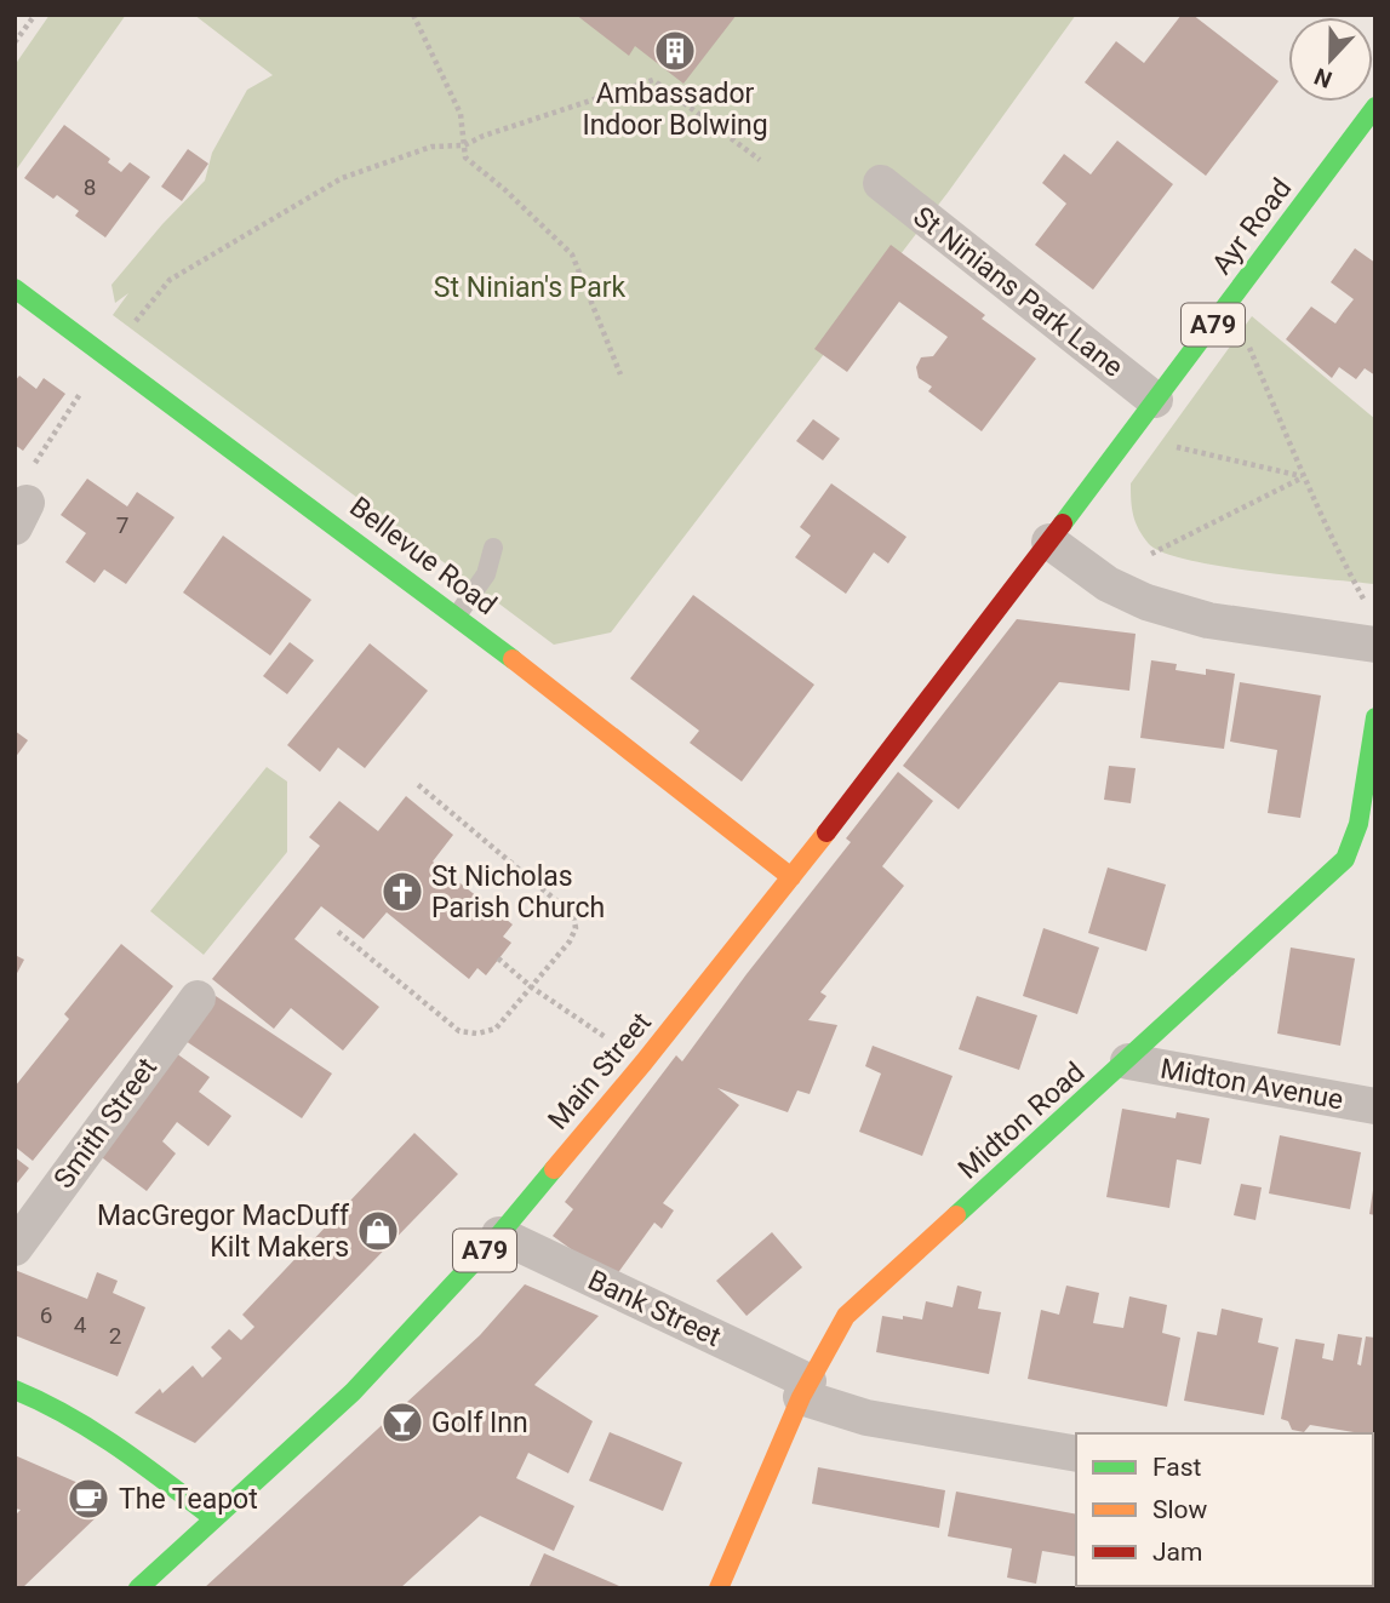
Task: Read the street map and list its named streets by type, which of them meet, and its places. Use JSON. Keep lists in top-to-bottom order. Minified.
{"streets":{"street":["Ayr Road","St Ninians Park Lane","A79","Bellevue Road","Main Street","Midton Avenue","Midton Road","Smith Street","Bank Street"]},"crossings":[["Ayr Road","St Ninians Park Lane"],["Ayr Road","Main Street"],["Bellevue Road","Main Street"],["Main Street","Bank Street"],["Midton Avenue","Midton Road"],["Midton Road","Bank Street"]],"parks":["St Ninian's Park"],"places":{"building":["Ambassador Indoor Bolwing"],"church":["St Nicholas Parish Church"],"shop":["MacGregor MacDuff Kilt Makers"],"bar":["Golf Inn"],"cafe":["The Teapot"]},"house_numbers":["8","7","6","4","2"],"legend":["Fast","Slow","Jam"],"north":"bottom"}
